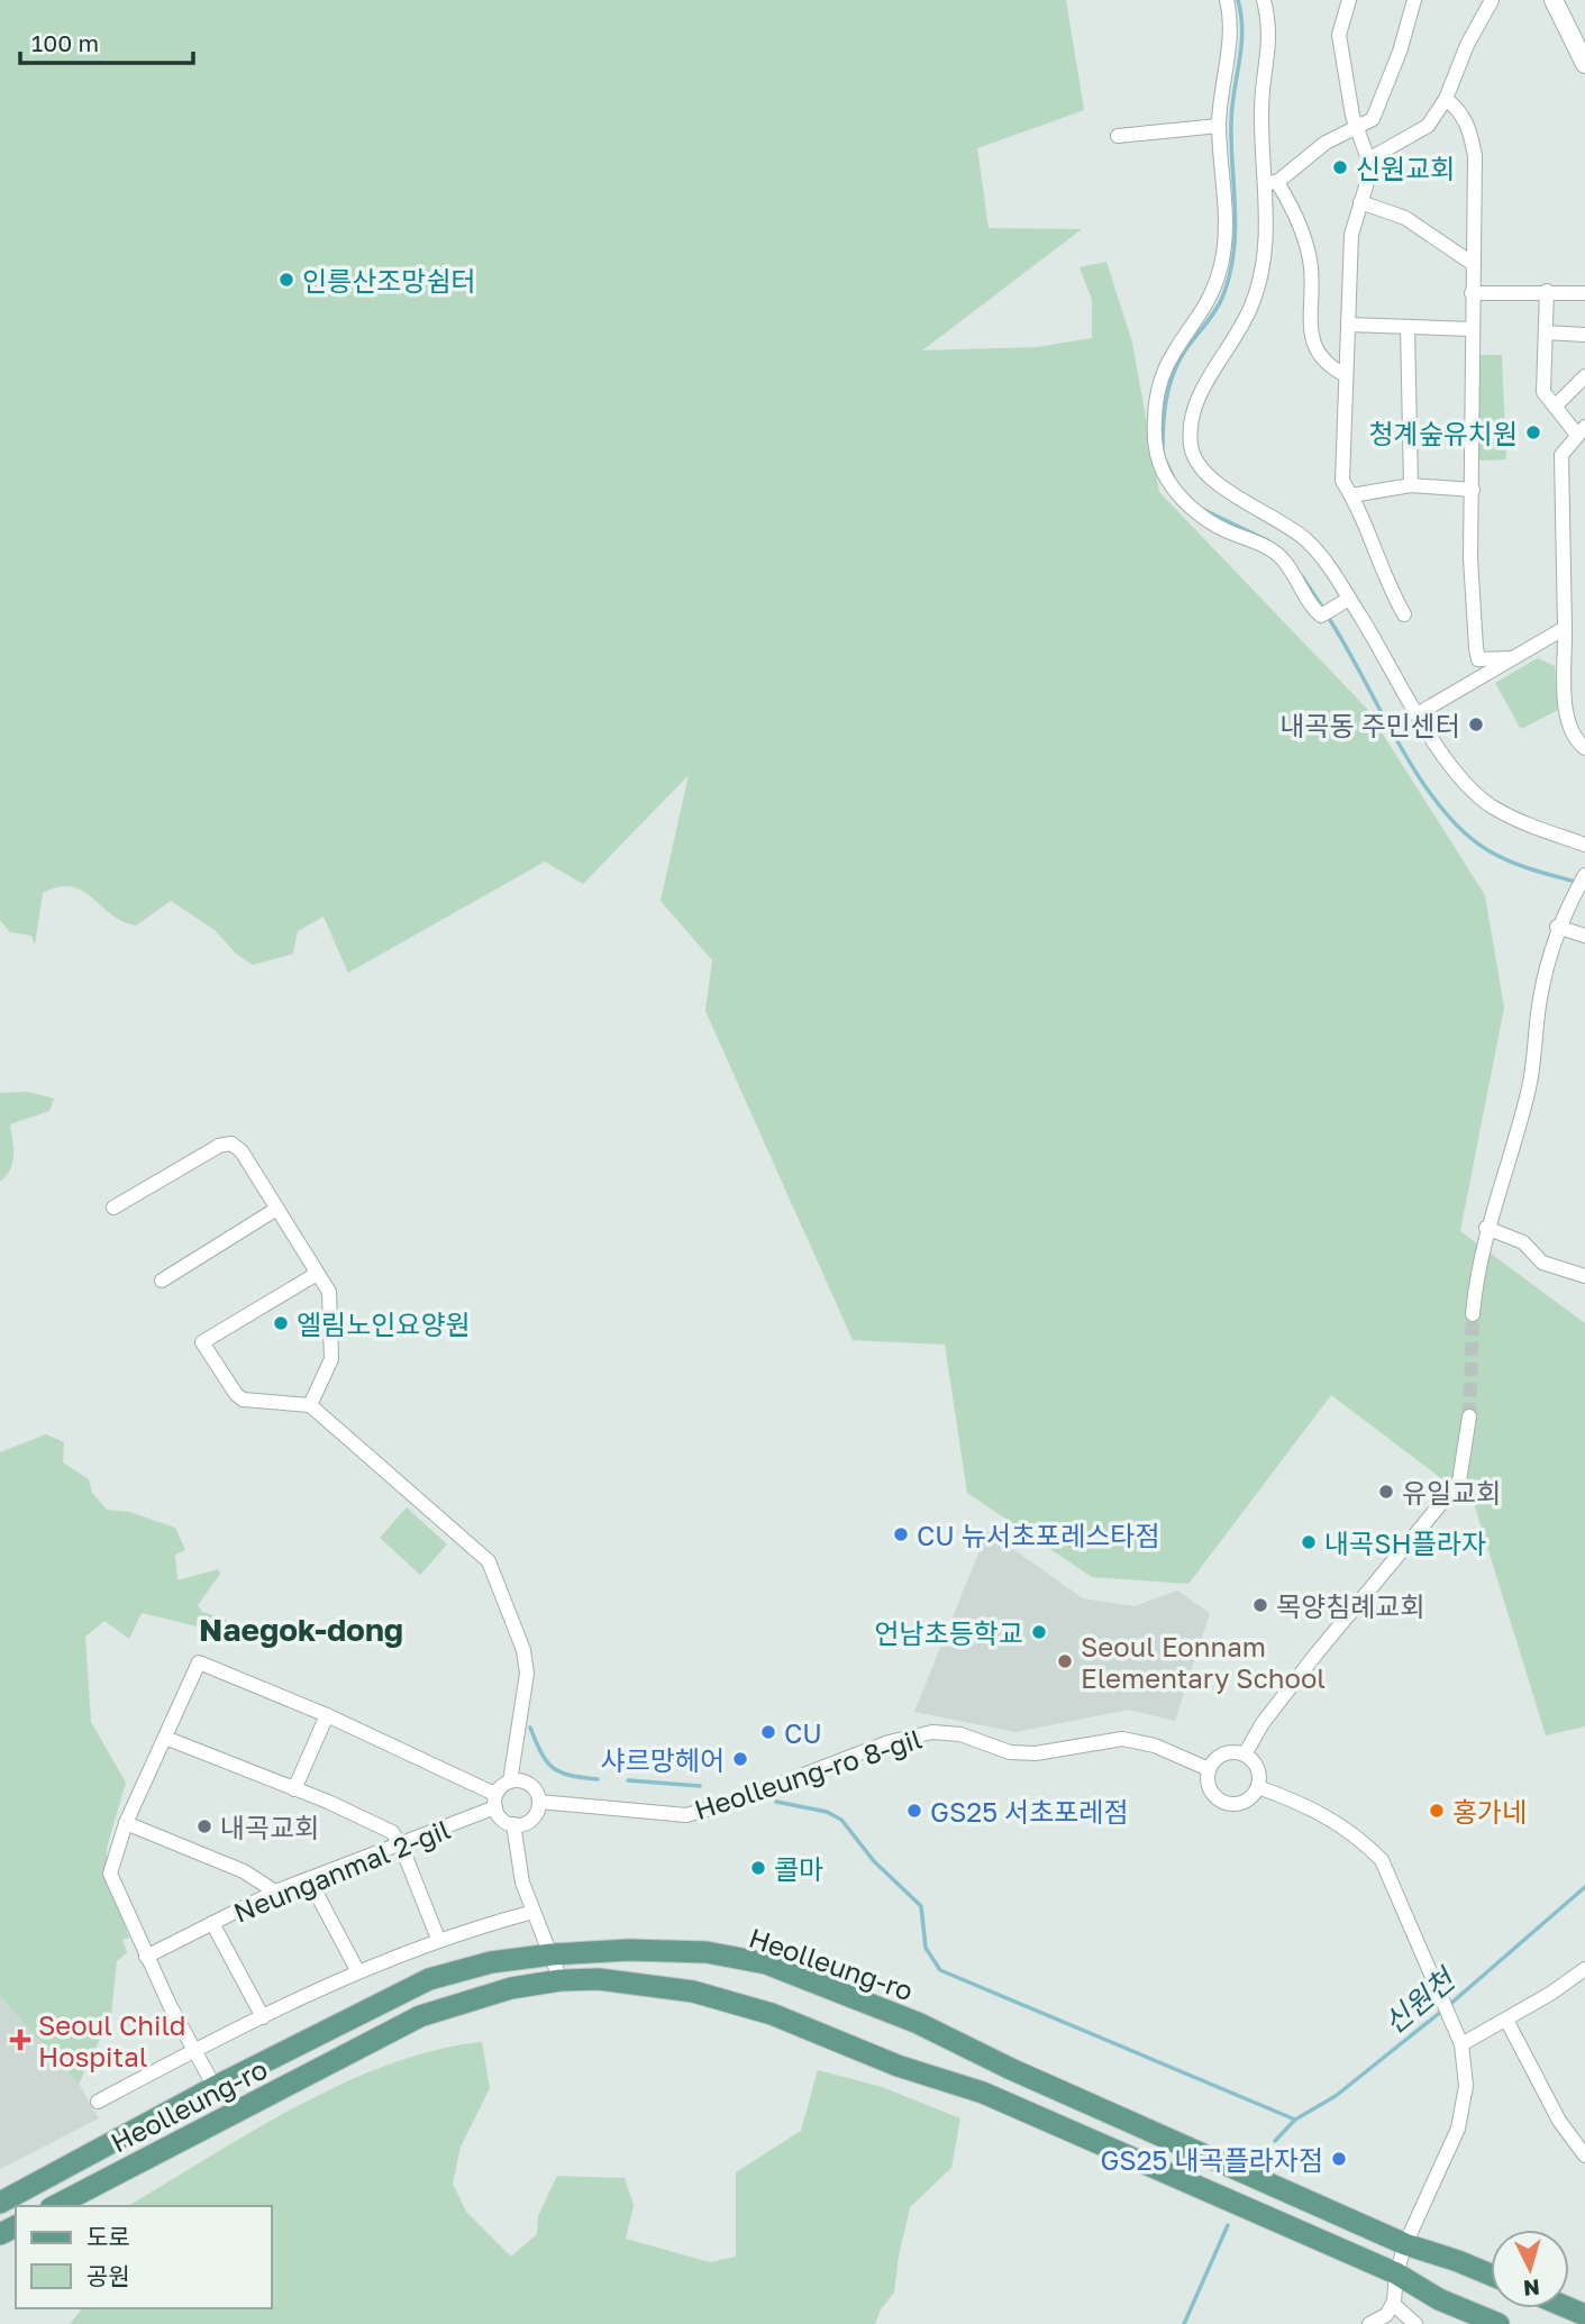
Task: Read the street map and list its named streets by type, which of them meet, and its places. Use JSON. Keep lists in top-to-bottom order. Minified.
{"streets":{"main road":["Heolleung-ro"],"street":["Heolleung-ro 8-gil","Neunganmal 2-gil"]},"crossings":[["Heolleung-ro 8-gil","Neunganmal 2-gil"]],"districts":["Naegok-dong"],"water":["신원천"],"places":{"other":["신원교회","인릉산조망쉼터","청계숲유치원","내곡동 주민센터","엘림노인요양원","유일교회","CU 뉴서초포레스타점","내곡SH플라자","목양침례교회","언남초등학교","Seoul Eonnam Elementary School","CU","샤르망헤어","GS25 서초포레점","홍가네","내곡교회","콜마","GS25 내곡플라자점"],"health":["Seoul Child Hospital"]},"legend":["도로","공원"],"scale_bar":"100 m","north":"bottom"}
